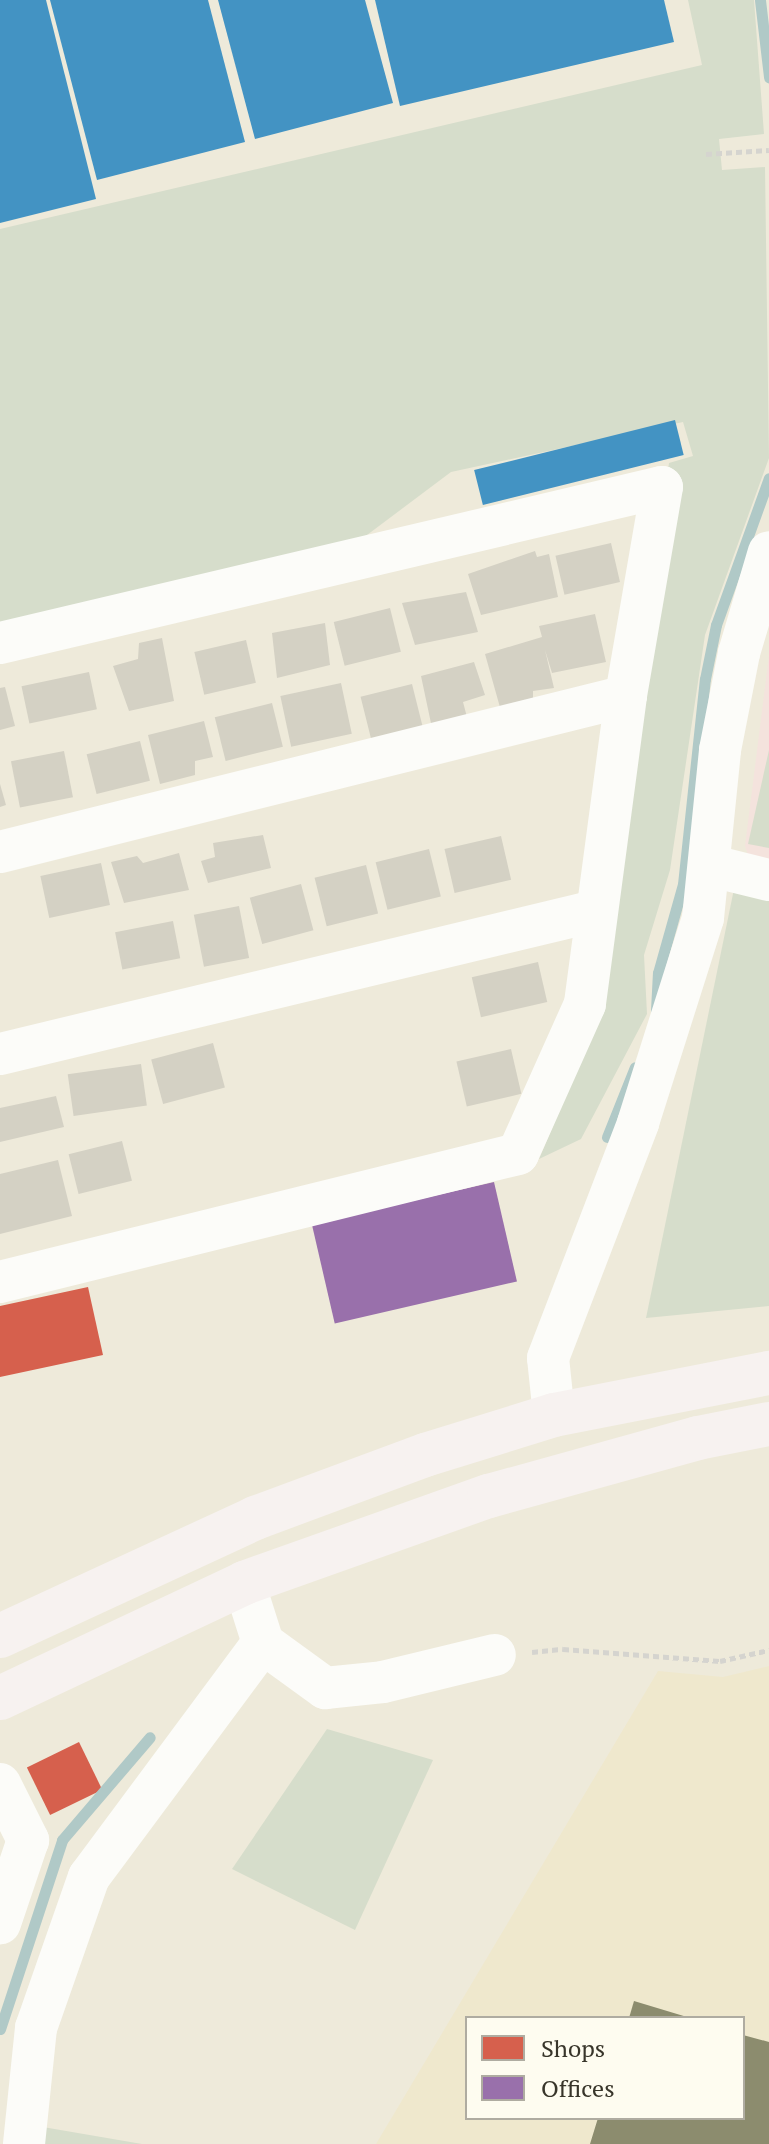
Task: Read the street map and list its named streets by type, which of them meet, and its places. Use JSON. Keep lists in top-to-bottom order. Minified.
{"legend":["Shops","Offices"]}
